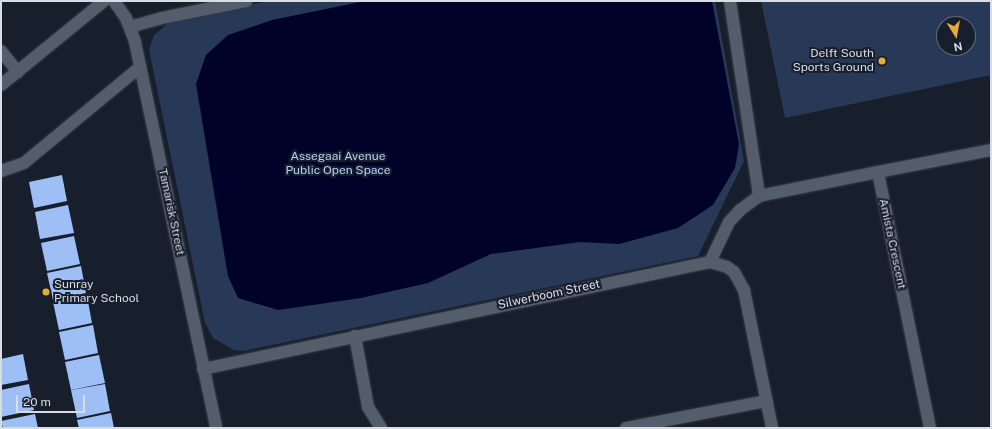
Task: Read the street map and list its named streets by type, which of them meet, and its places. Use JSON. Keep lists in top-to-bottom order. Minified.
{"streets":{"street":["Tamarisk Street","Amista Crescent","Silwerboom Street"]},"crossings":[["Tamarisk Street","Silwerboom Street"]],"parks":["Assegaai Avenue Public Open Space"],"places":["Delft South Sports Ground","Sunray Primary School"],"scale_bar":"20 m","north":"bottom"}
